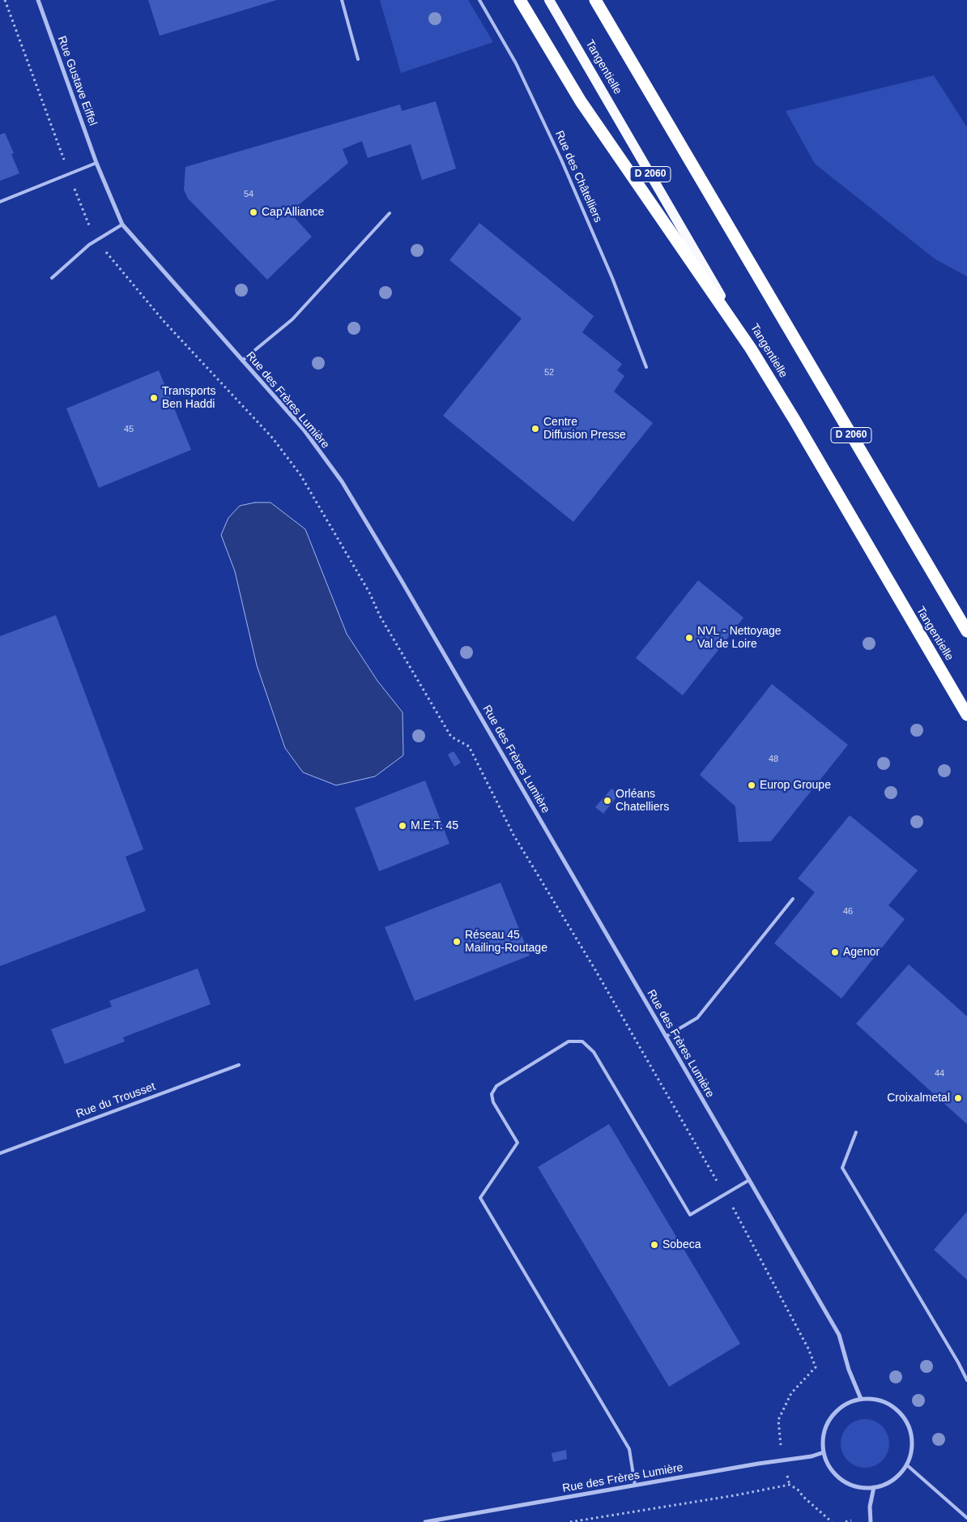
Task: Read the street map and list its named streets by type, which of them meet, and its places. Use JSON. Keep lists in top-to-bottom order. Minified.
{"streets":{"highway":["Tangentielle","D 2060"],"street":["Rue Gustave Eiffel","Rue des Frères Lumière"],"lane":["Rue des Châtelliers","Rue du Trousset"]},"crossings":[["Rue Gustave Eiffel","Rue des Frères Lumière"]],"places":["Cap'Alliance","Transports Ben Haddi","Centre Diffusion Presse","NVL - Nettoyage Val de Loire","Europ Groupe","Orléans Chatelliers","M.E.T. 45","Réseau 45 Mailing-Routage","Agenor","Croixalmetal","Sobeca"],"house_numbers":["54","52","45","48","46","44"]}
